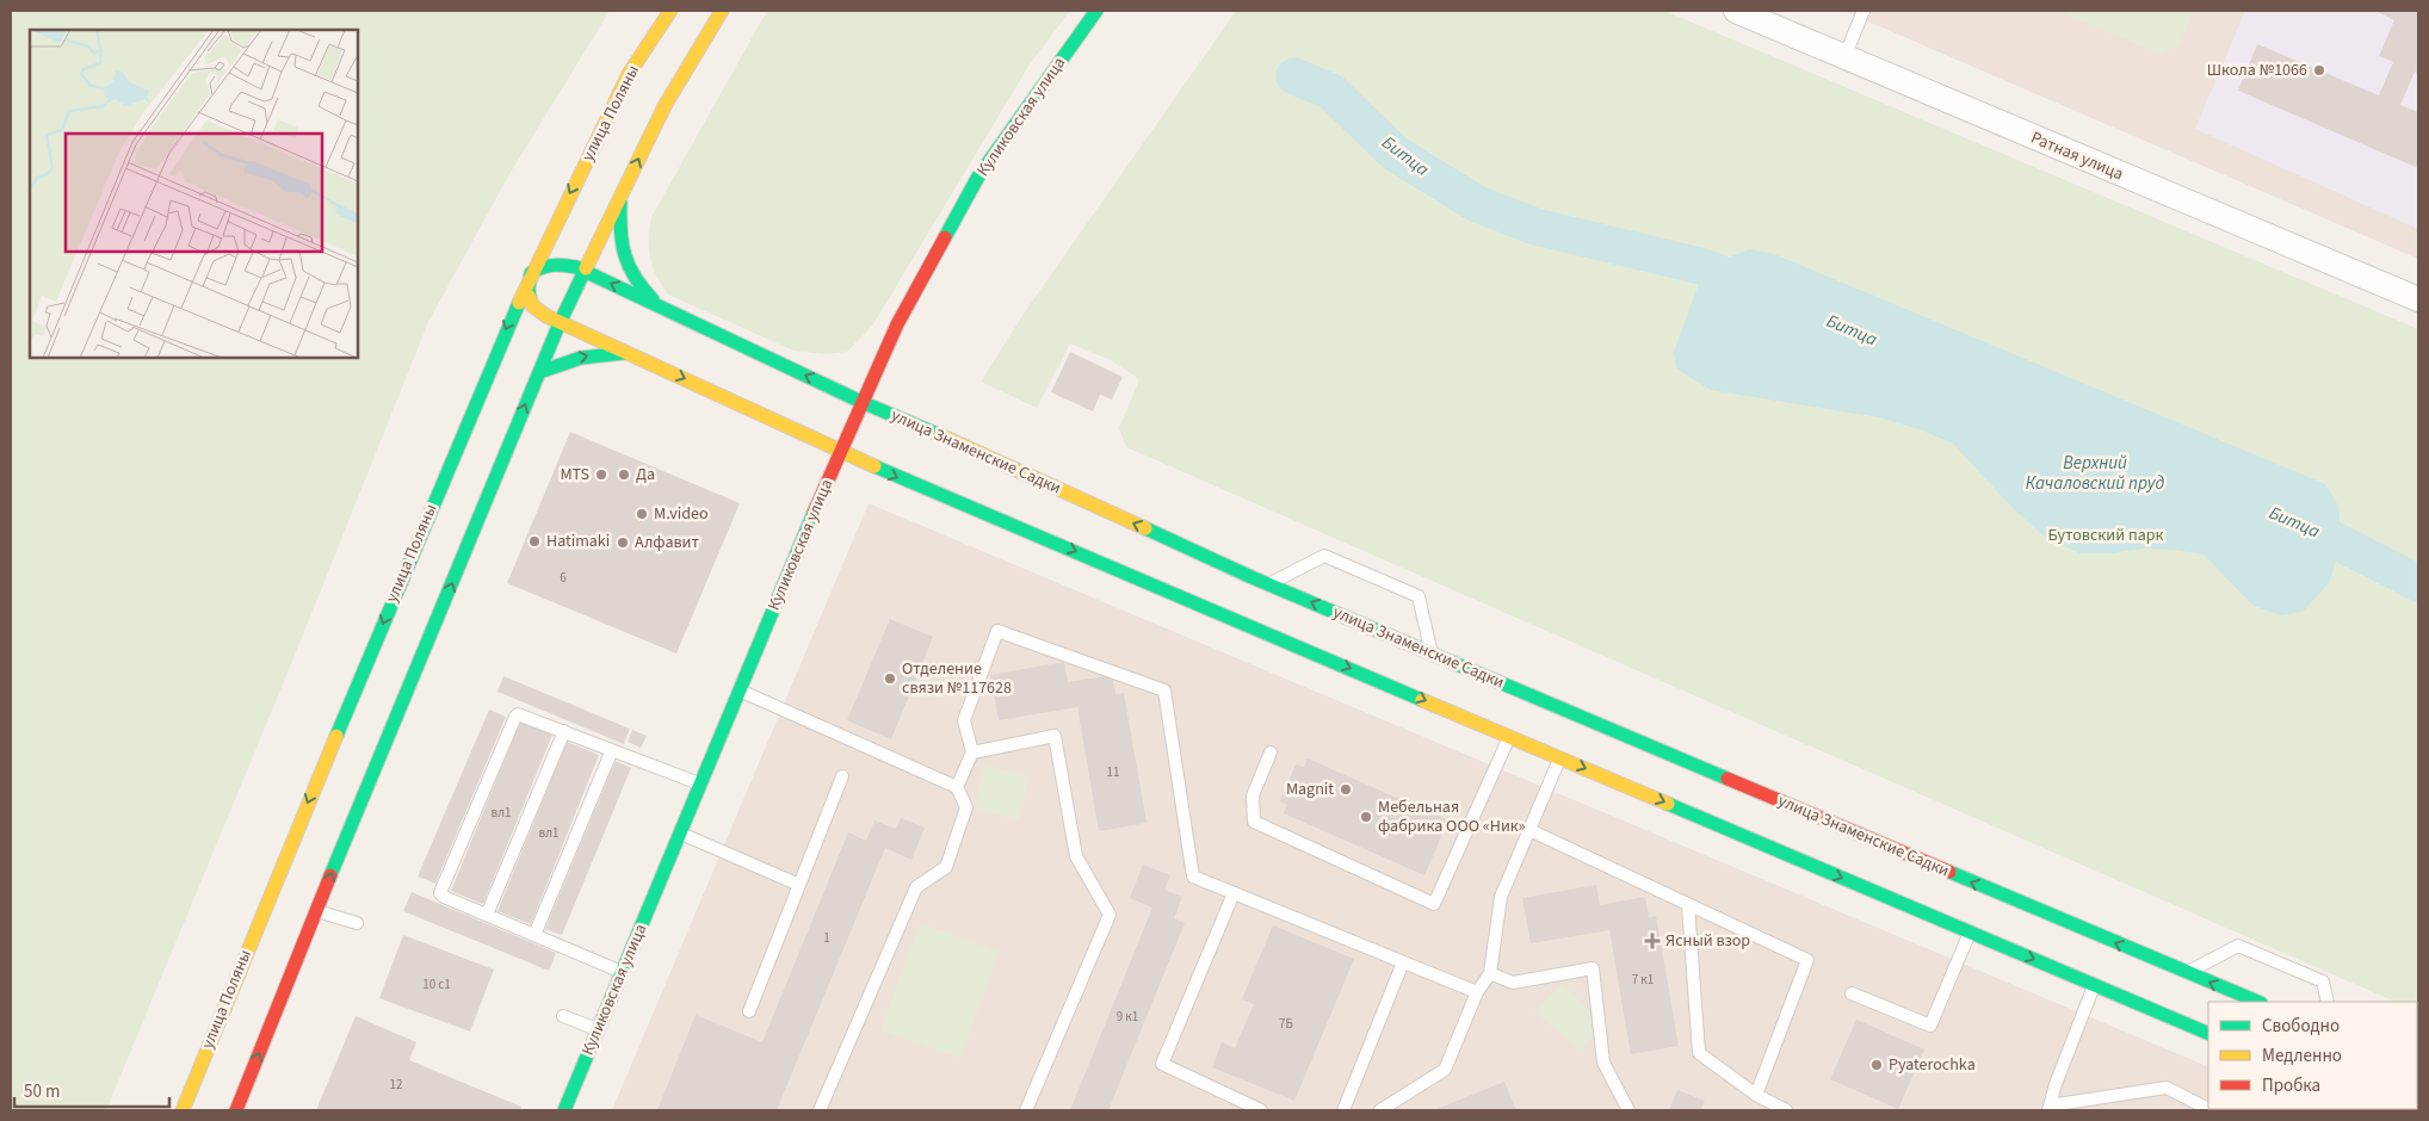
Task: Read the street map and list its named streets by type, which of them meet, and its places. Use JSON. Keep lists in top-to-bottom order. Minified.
{"streets":{"street":["улица Поляны","Куликовская улица","Ратная улица","улица Знаменские Садки"]},"crossings":[["улица Поляны","улица Знаменские Садки"],["Куликовская улица","улица Знаменские Садки"]],"water":["Битца","Верхний Качаловский пруд"],"parks":["Бутовский парк"],"places":{"other":["Школа №1066","MTS","Да","M.video","Hatimaki","Алфавит","Отделение связи №117628","Magnit","Мебельная фабрика ООО «Ник»","Pyaterochka"],"health":["Ясный взор"]},"house_numbers":["6","11","вл1","вл1","1","7 к1","10 с1","9 к1","7Б","12"],"legend":["Свободно","Медленно","Пробка"],"scale_bar":"50 m"}
